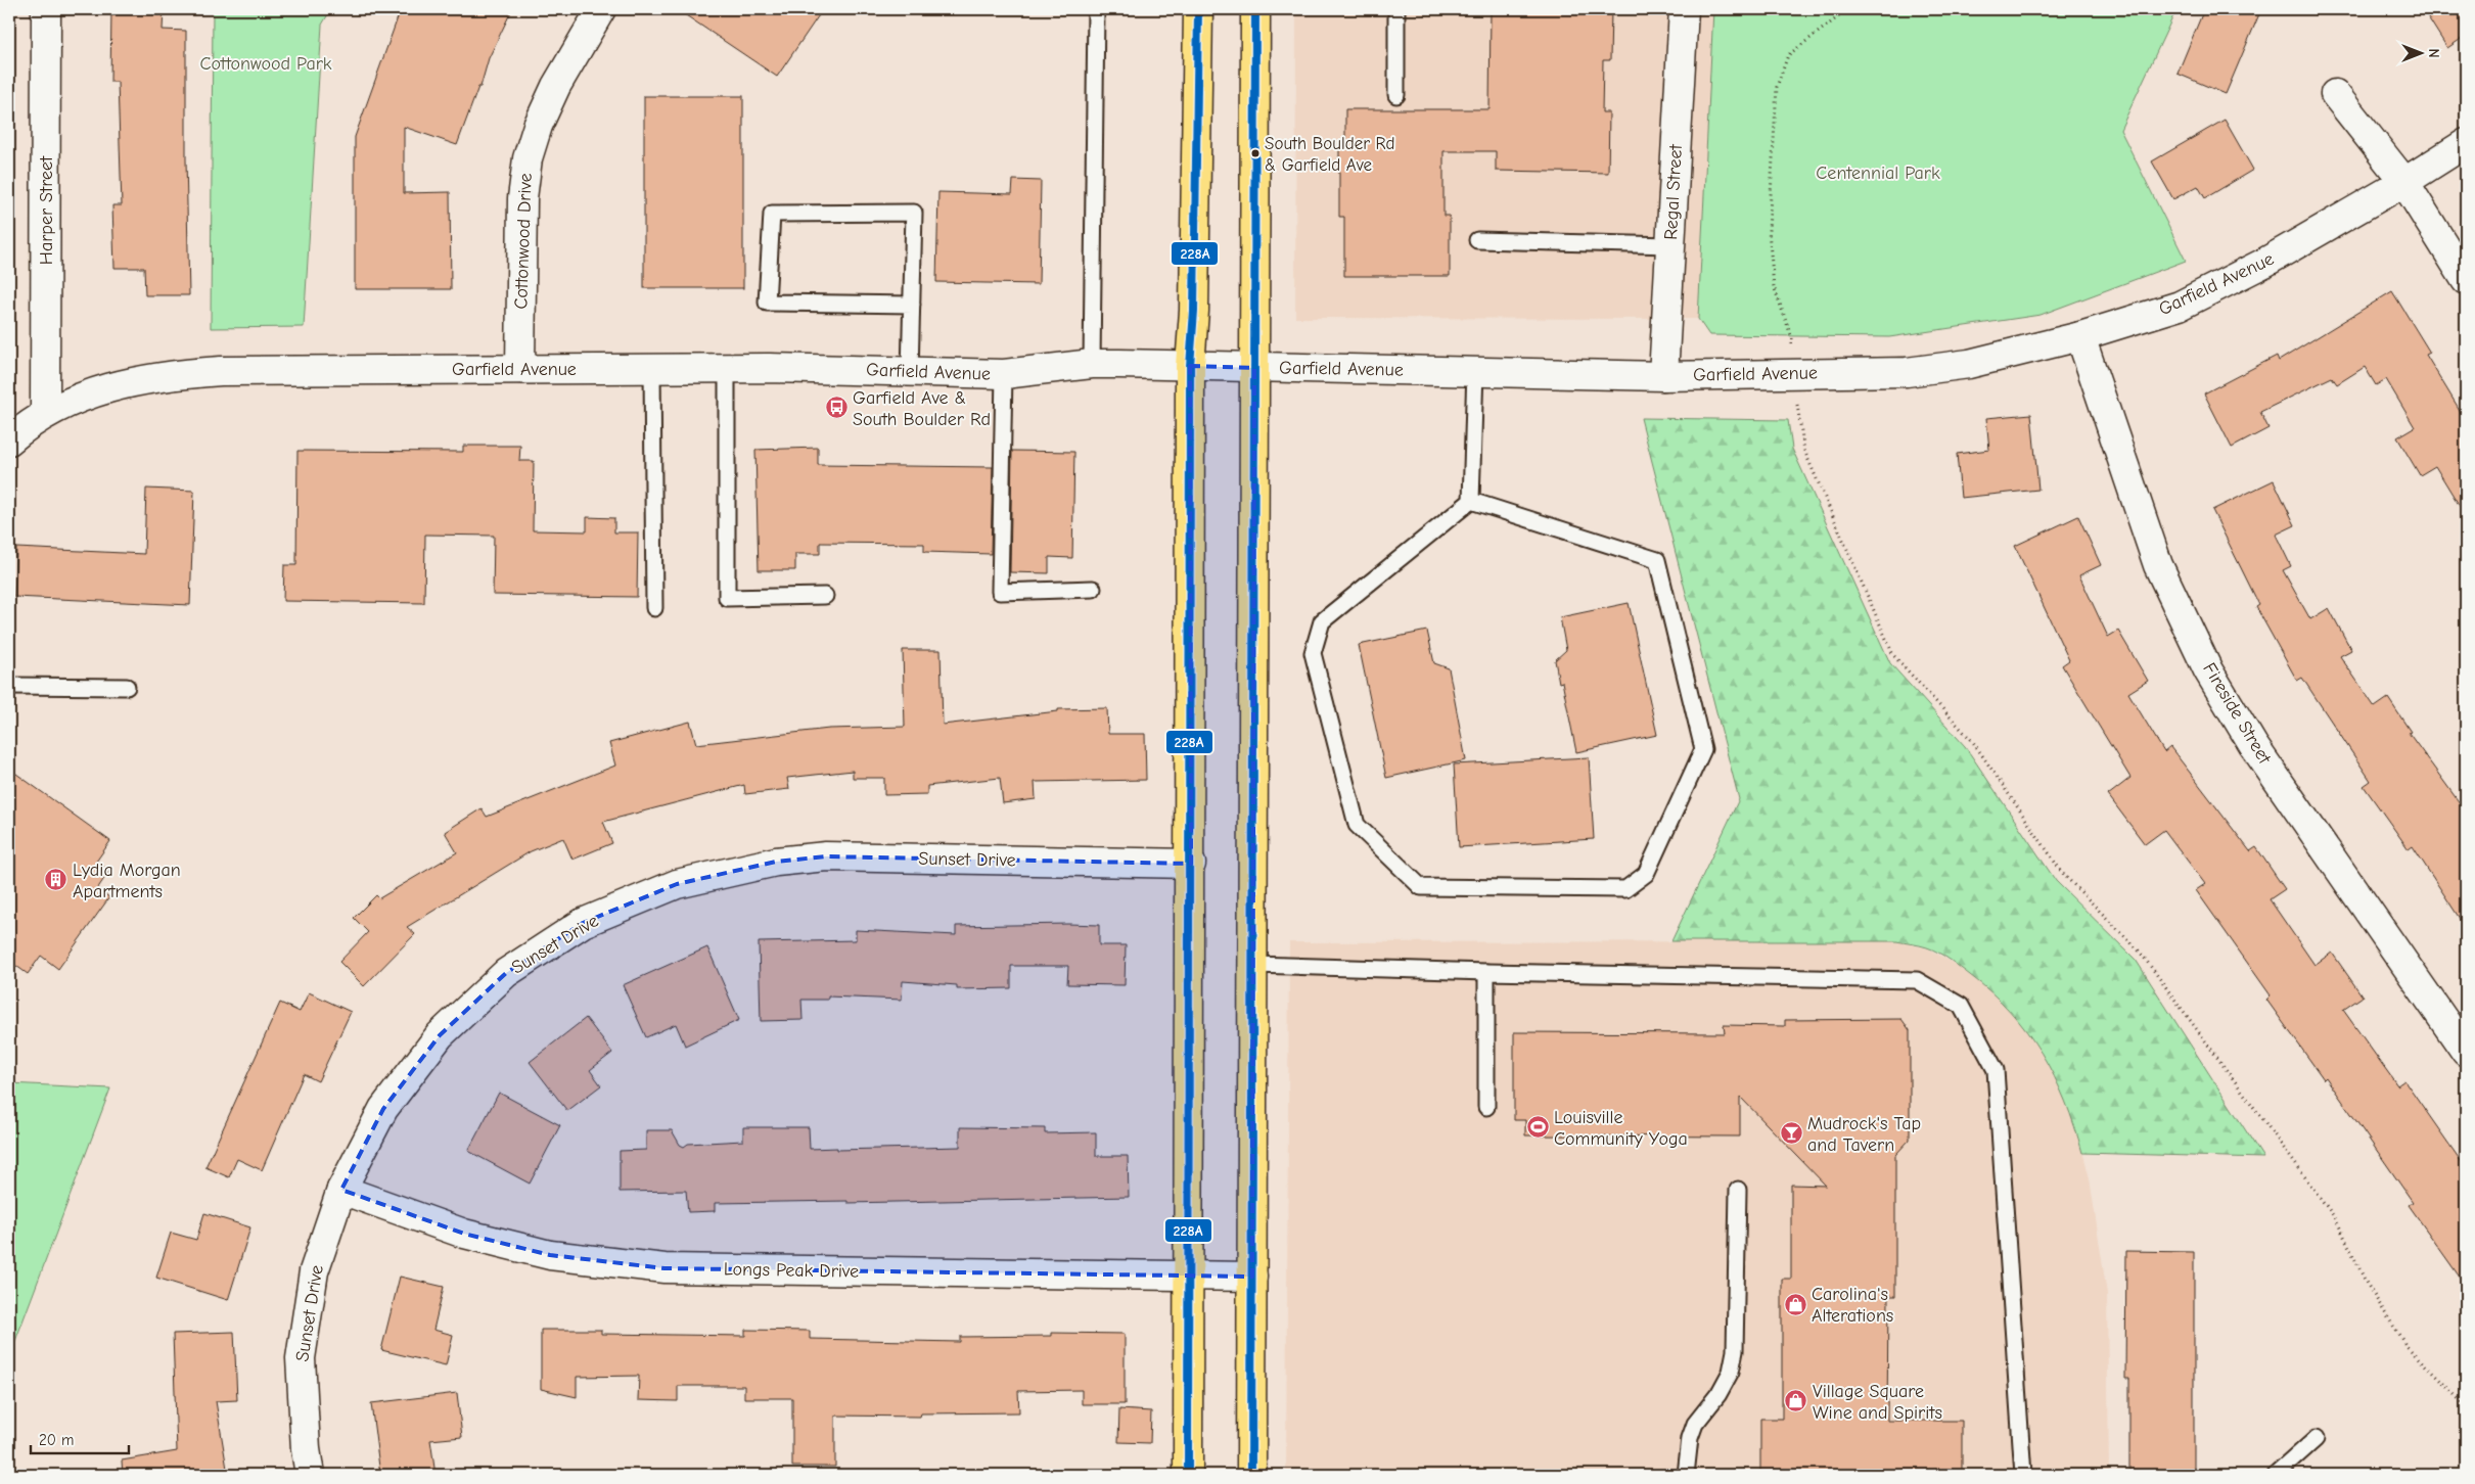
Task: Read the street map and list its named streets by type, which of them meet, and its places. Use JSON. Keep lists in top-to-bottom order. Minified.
{"streets":{"street":["Regal Street","Harper Street","Cottonwood Drive","Garfield Avenue","Fireside Street","Sunset Drive","Longs Peak Drive"]},"crossings":[["Regal Street","Garfield Avenue"],["Harper Street","Garfield Avenue"],["Cottonwood Drive","Garfield Avenue"],["Garfield Avenue","Fireside Street"],["Sunset Drive","Longs Peak Drive"]],"parks":["Cottonwood Park","Centennial Park"],"places":{"other":["South Boulder Rd & Garfield Ave"],"bus stop":["Garfield Ave & South Boulder Rd"],"building":["Lydia Morgan Apartments"],"sports":["Louisville Community Yoga"],"bar":["Mudrock's Tap and Tavern"],"shop":["Carolina's Alterations","Village Square Wine and Spirits"]},"lines":["transit line 228A"],"scale_bar":"20 m","north":"right"}
